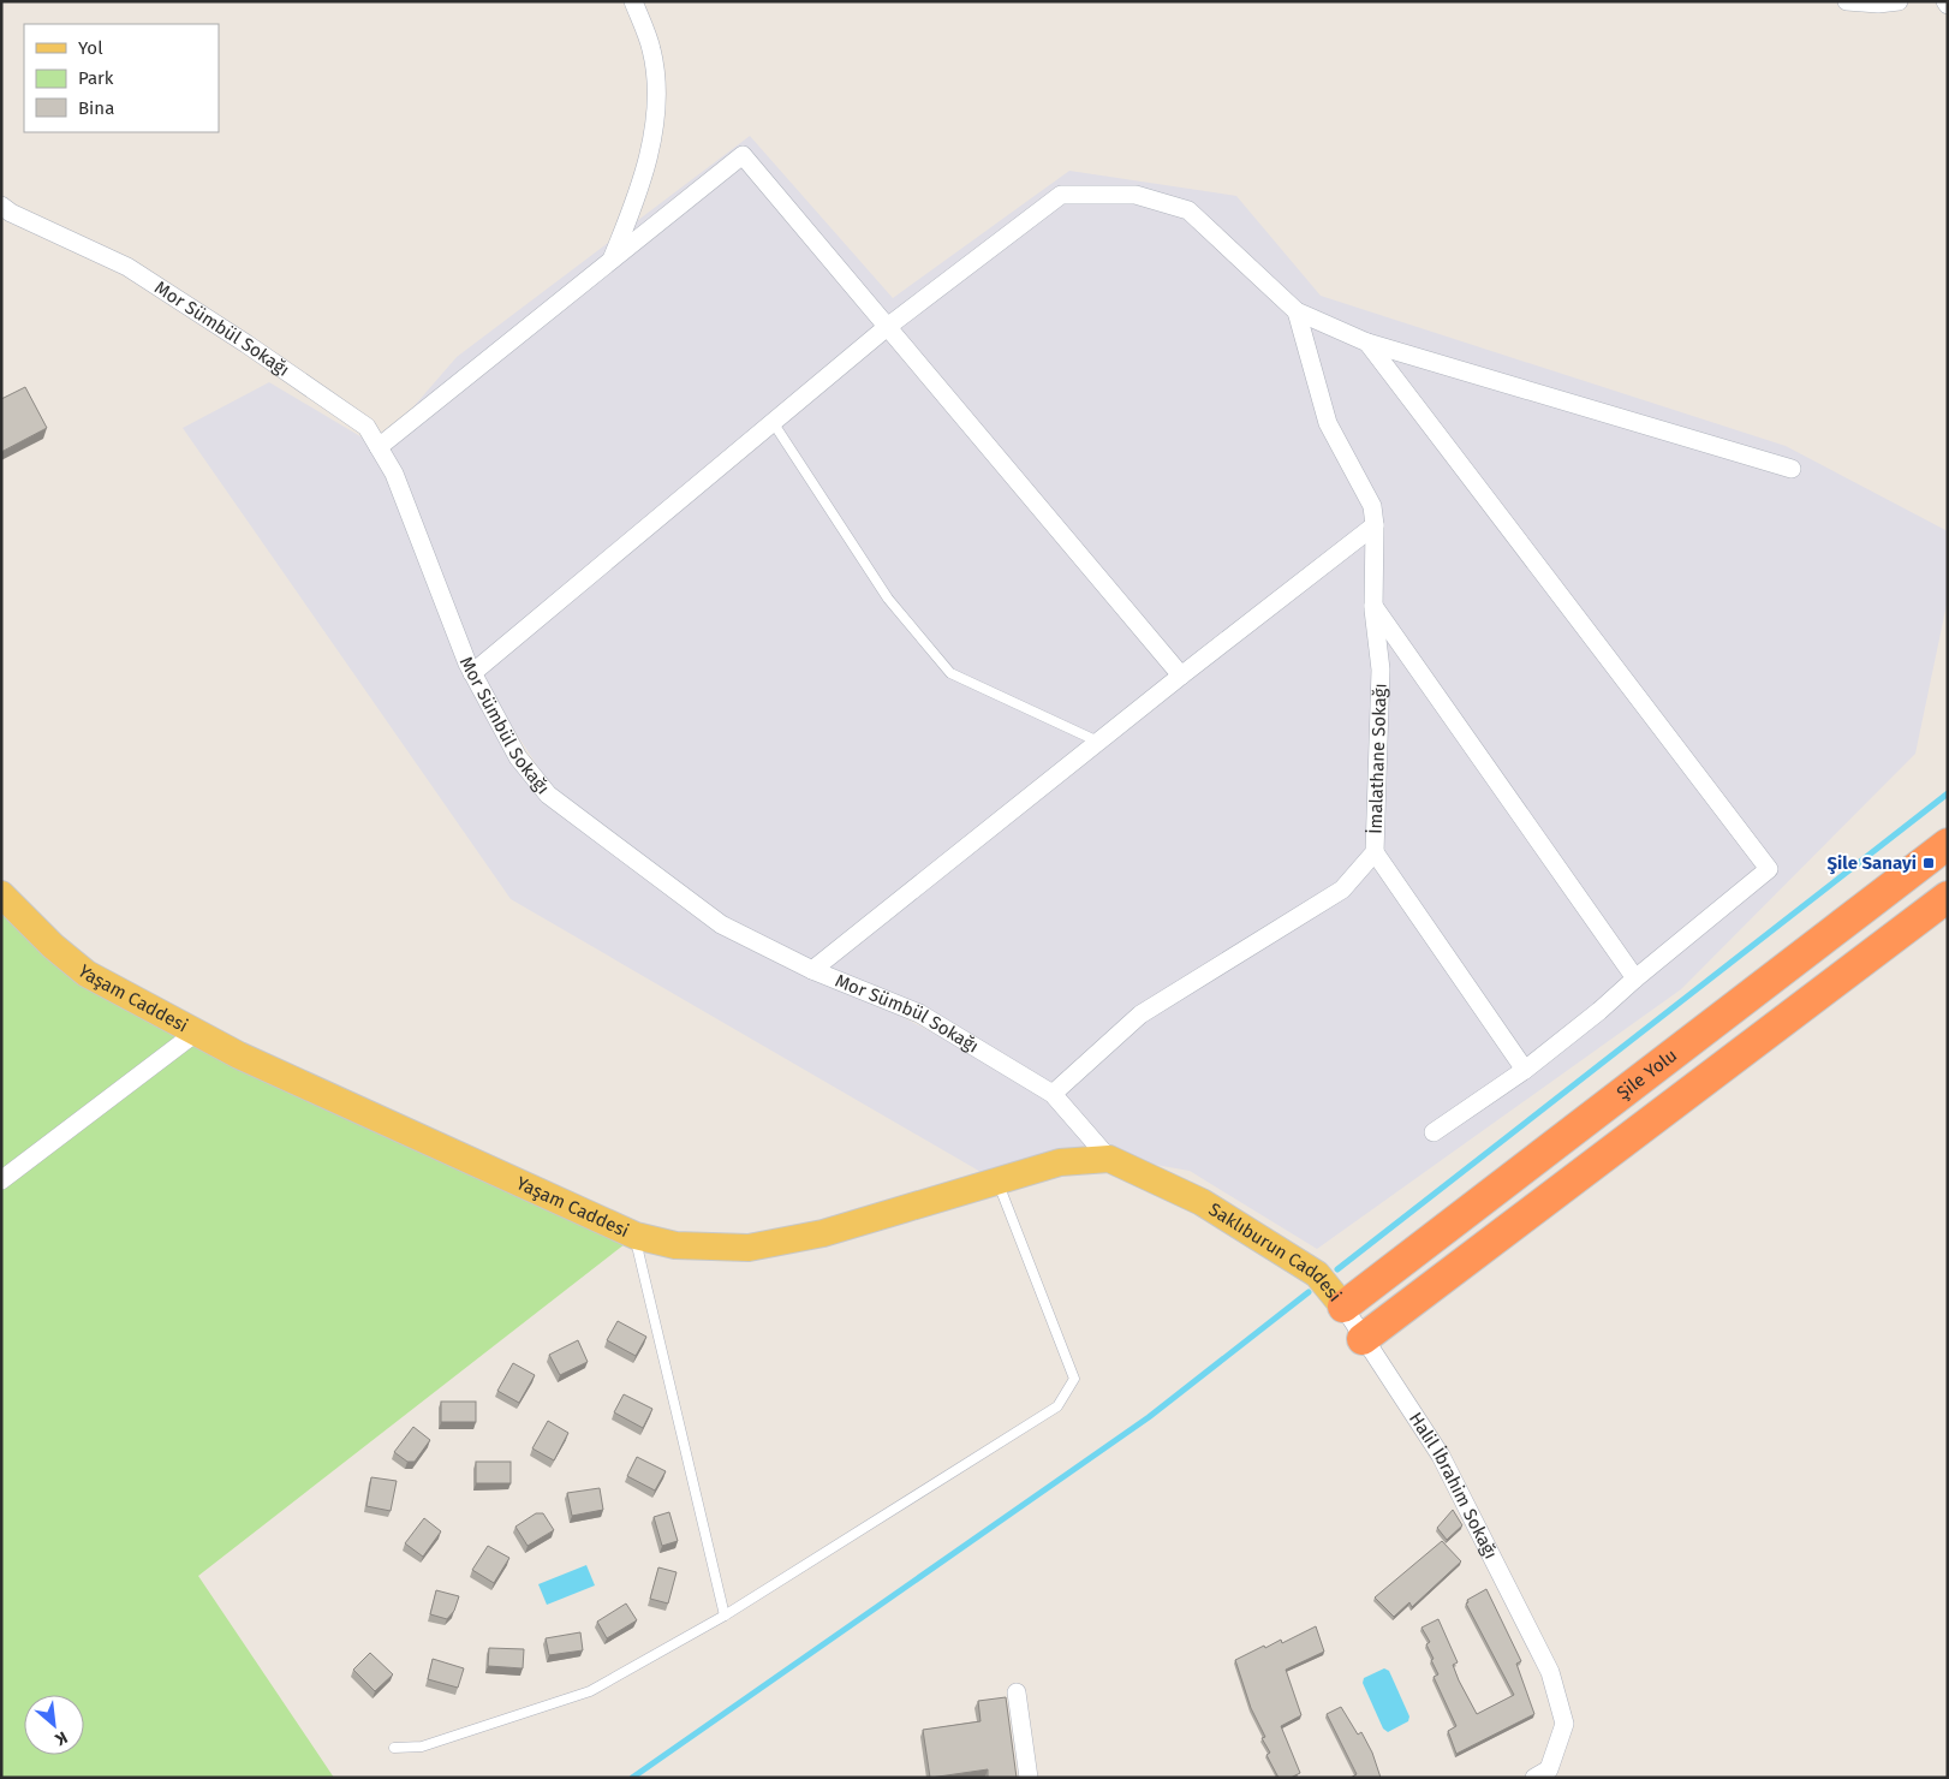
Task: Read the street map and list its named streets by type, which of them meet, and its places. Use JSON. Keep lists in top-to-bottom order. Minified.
{"streets":{"highway":["Şile Yolu"],"main road":["Yaşam Caddesi","Saklıburun Caddesi"],"street":["Mor Sümbül Sokağı","İmalathane Sokağı","Halil İbrahim Sokağı"]},"crossings":[["Mor Sümbül Sokağı","İmalathane Sokağı"],["Mor Sümbül Sokağı","Yaşam Caddesi"],["Yaşam Caddesi","Saklıburun Caddesi"],["Şile Yolu","Saklıburun Caddesi"],["Şile Yolu","Halil İbrahim Sokağı"],["Saklıburun Caddesi","Halil İbrahim Sokağı"]],"places":{"transit":["Şile Sanayi"]},"legend":["Yol","Park","Bina"],"north":"bottom right"}
